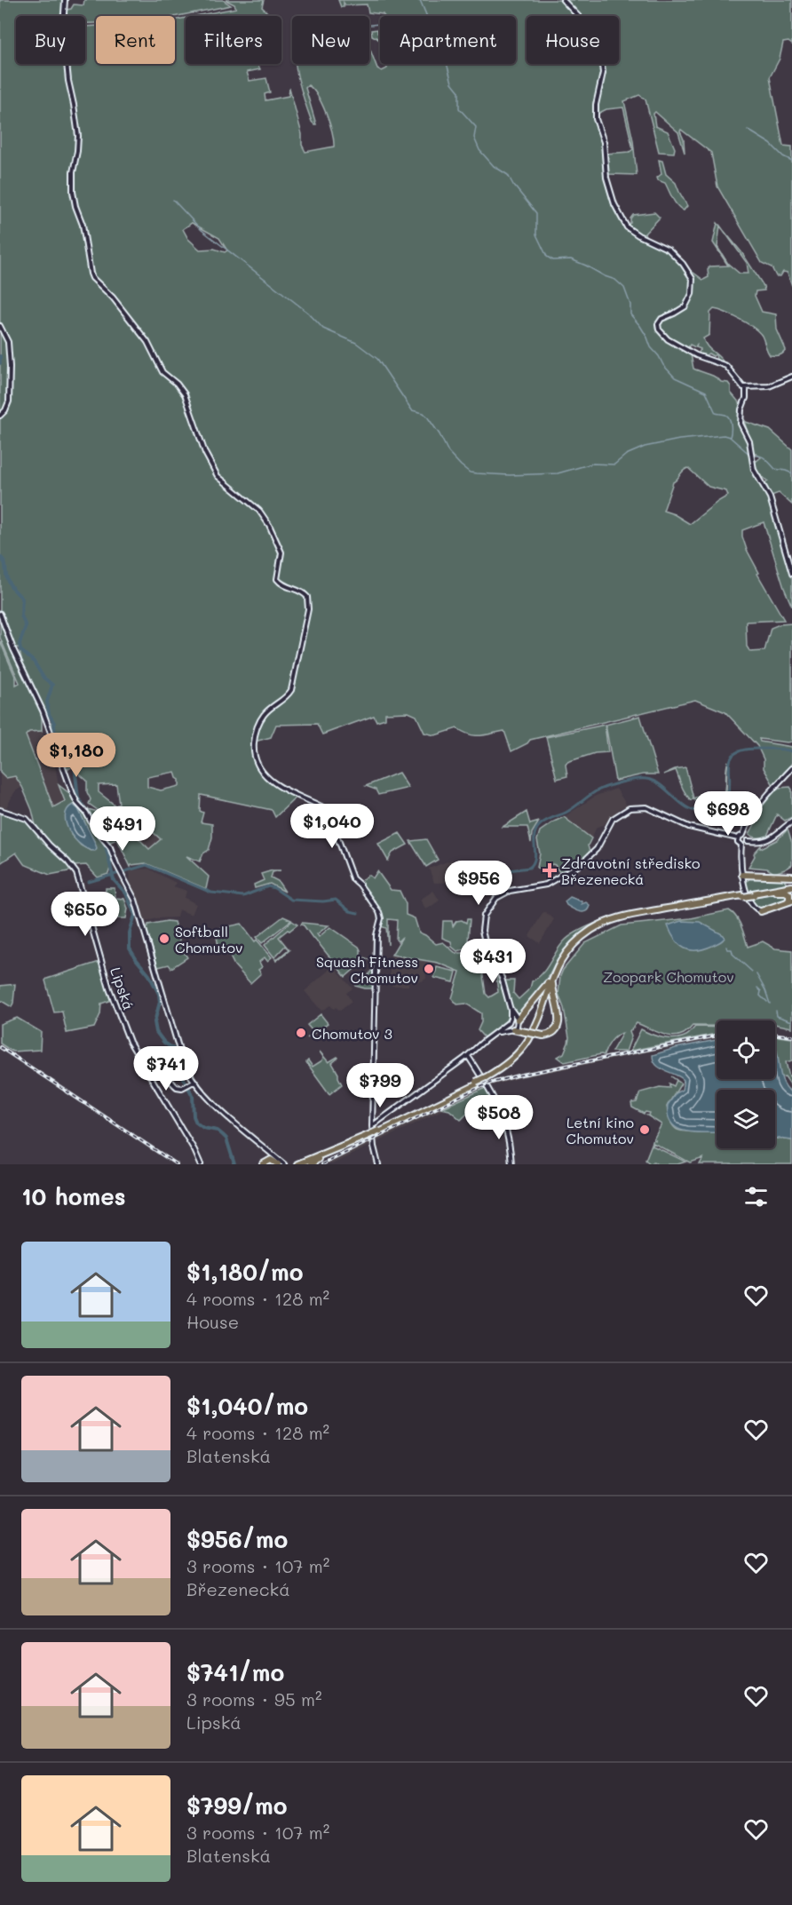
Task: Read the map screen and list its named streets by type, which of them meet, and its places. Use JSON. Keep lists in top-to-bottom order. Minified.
{"streets":{"street":["Lipská"]},"parks":["Zoopark Chomutov"],"places":{"health":["Zdravotní středisko Březenecká"],"other":["Softball Chomutov","Squash Fitness Chomutov","Chomutov 3","Letní kino Chomutov"]},"page":{"chip":["Buy","Rent","Filters","New","Apartment","House"],"price":["$1,180","$698","$1,040","$491","$956","$650","$431","$741","$799","$508"],"heading":"10 homes","list":[{"name":"$1,180/mo","note":"4 rooms · 128 m² · House"},{"name":"$1,040/mo","note":"4 rooms · 128 m² · Blatenská"},{"name":"$956/mo","note":"3 rooms · 107 m² · Březenecká"},{"name":"$741/mo","note":"3 rooms · 95 m² · Lipská"},{"name":"$799/mo","note":"3 rooms · 107 m² · Blatenská"}]}}
